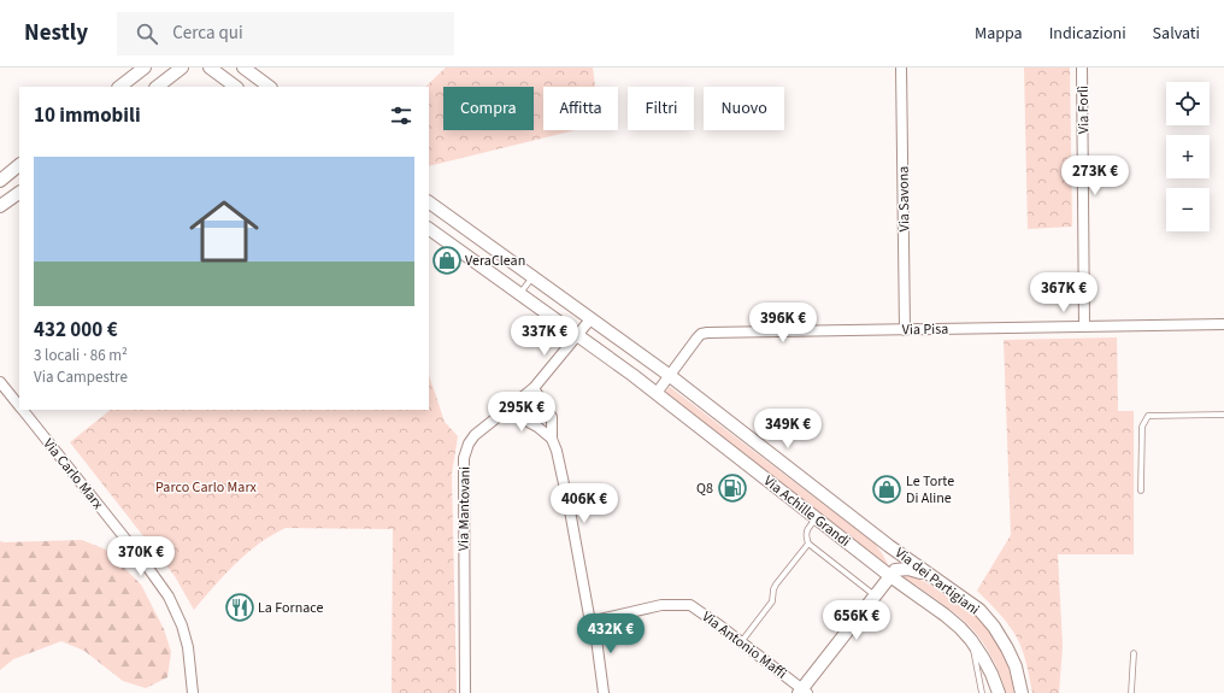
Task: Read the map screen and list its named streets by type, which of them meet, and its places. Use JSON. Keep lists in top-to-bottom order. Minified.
{"streets":{"street":["Via Forlì","Via Savona","Via Pisa","Via Carlo Marx","Via Mantovani","Via Achille Grandi","Via dei Partigiani","Via Antonio Maffi"]},"crossings":[["Via Forlì","Via Pisa"],["Via Savona","Via Pisa"],["Via Pisa","Via Achille Grandi"],["Via Mantovani","Via Achille Grandi"],["Via Achille Grandi","Via dei Partigiani"]],"parks":["Parco Carlo Marx"],"places":{"shop":["VeraClean","Le Torte Di Aline"],"fuel station":["Q8"],"restaurant":["La Fornace"]},"page":{"header":"Nestly","search":"Cerca qui","nav":["Mappa","Indicazioni","Salvati"],"map_buttons":["+","−"],"chip":["Compra","Affitta","Filtri","Nuovo"],"heading":"10 immobili","list":[{"name":"432 000 €","note":"3 locali · 86 m² · Via Campestre"}],"price":["273K €","367K €","396K €","337K €","295K €","349K €","406K €","370K €","656K €","432K €"]}}
